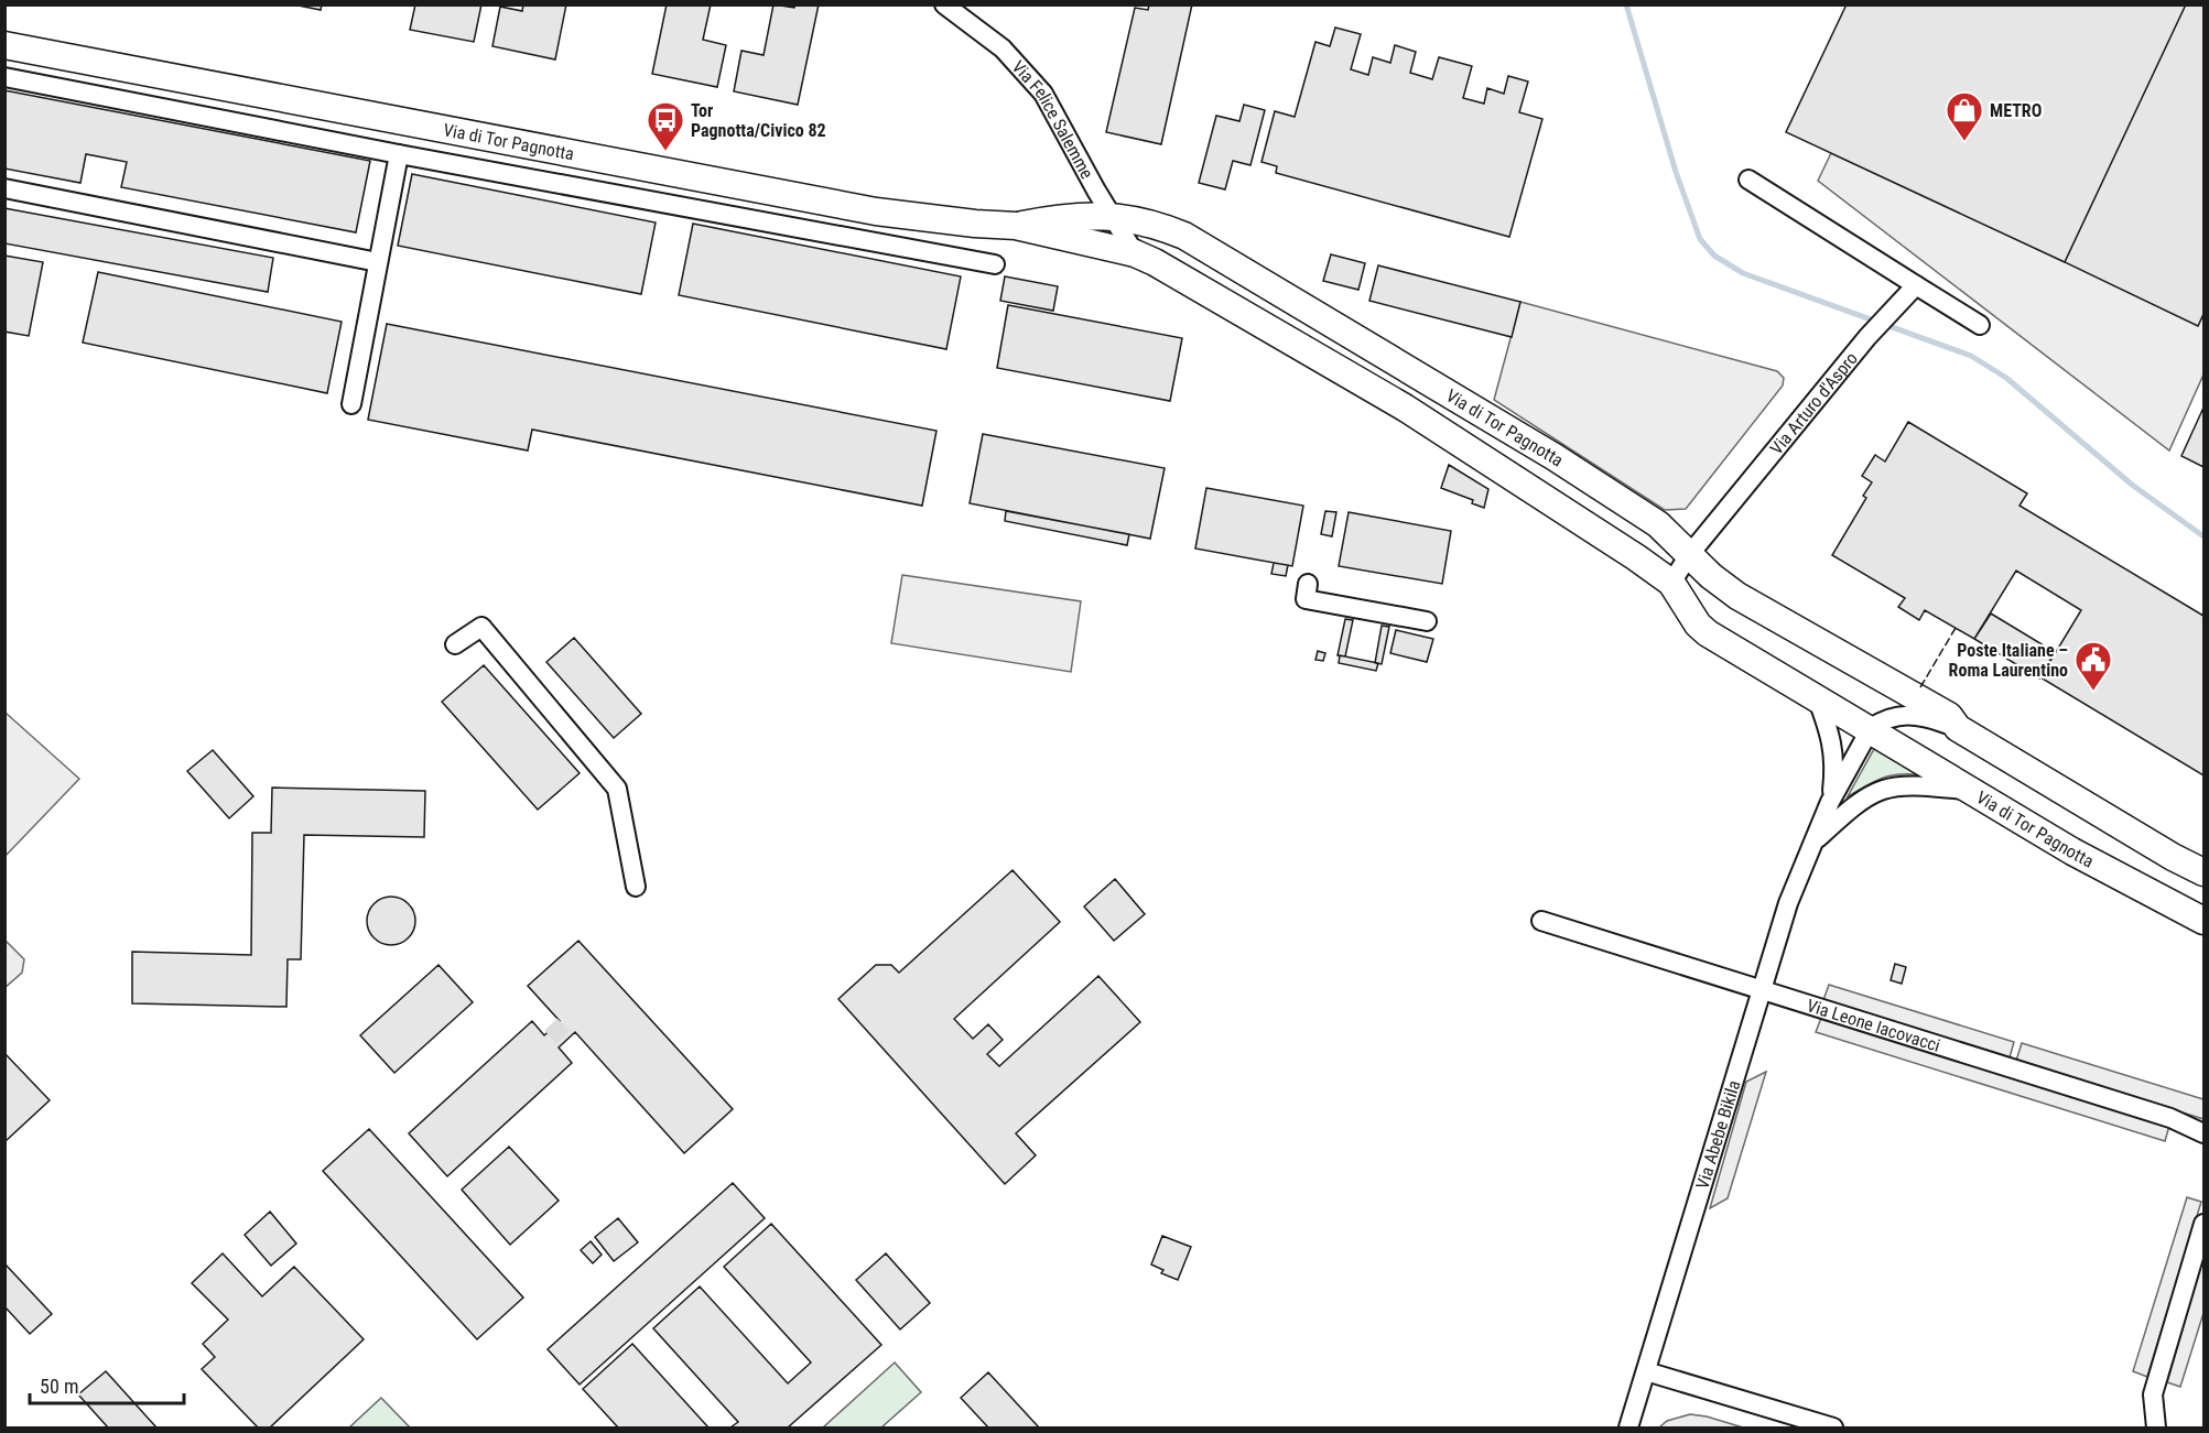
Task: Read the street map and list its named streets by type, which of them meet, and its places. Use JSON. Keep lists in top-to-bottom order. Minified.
{"streets":{"street":["Via Felice Salemme","Via di Tor Pagnotta","Via Arturo d'Aspro","Via Leone Iacovacci","Via Abebe Bikila"]},"crossings":[["Via Felice Salemme","Via di Tor Pagnotta"],["Via di Tor Pagnotta","Via Arturo d'Aspro"],["Via di Tor Pagnotta","Via Abebe Bikila"],["Via Leone Iacovacci","Via Abebe Bikila"]],"places":{"shop":["METRO"],"bus stop":["Tor Pagnotta/Civico 82"],"public building":["Poste Italiane – Roma Laurentino"]},"scale_bar":"50 m"}
